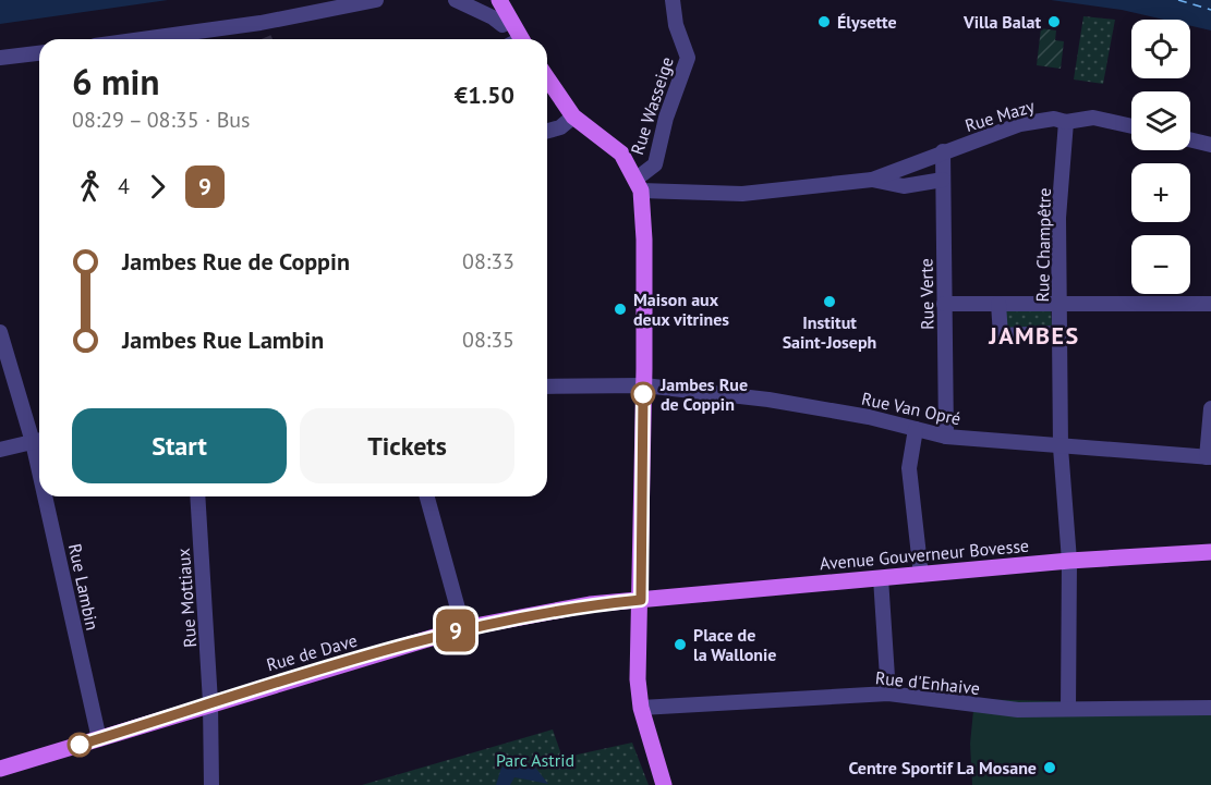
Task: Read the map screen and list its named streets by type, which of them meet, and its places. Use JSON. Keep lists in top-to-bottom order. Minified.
{"streets":{"main road":["Avenue Gouverneur Bovesse","Rue de Dave"],"street":["Rue Wasseige","Rue Mazy","Rue Champêtre","Rue Verte","Rue Van Opré","Rue Lambin","Rue Mottiaux","Rue d'Enhaive"]},"crossings":[["Rue Wasseige","Rue Mazy"],["Rue Mazy","Rue Champêtre"],["Rue Mazy","Rue Verte"],["Rue Champêtre","Rue Van Opré"],["Rue Champêtre","Avenue Gouverneur Bovesse"],["Rue Champêtre","Rue d'Enhaive"],["Rue Verte","Rue Van Opré"],["Avenue Gouverneur Bovesse","Rue de Dave"],["Rue Lambin","Rue de Dave"],["Rue Mottiaux","Rue de Dave"]],"districts":["JAMBES"],"parks":["Parc Astrid"],"places":["Élysette","Villa Balat","Institut Saint-Joseph","Maison aux deux vitrines","Jambes Rue de Coppin","Place de la Wallonie","Centre Sportif La Mosane"],"lines":["bus line 9"],"page":{"on_map":"9","map_buttons":["+","−"],"heading":["6 min","08:29 – 08:35 · Bus","€1.50"],"legs":["4","9"],"list":[{"name":"Jambes Rue de Coppin","value":"08:33"},{"name":"Jambes Rue Lambin","value":"08:35"}],"buttons":["Start","Tickets"]}}
